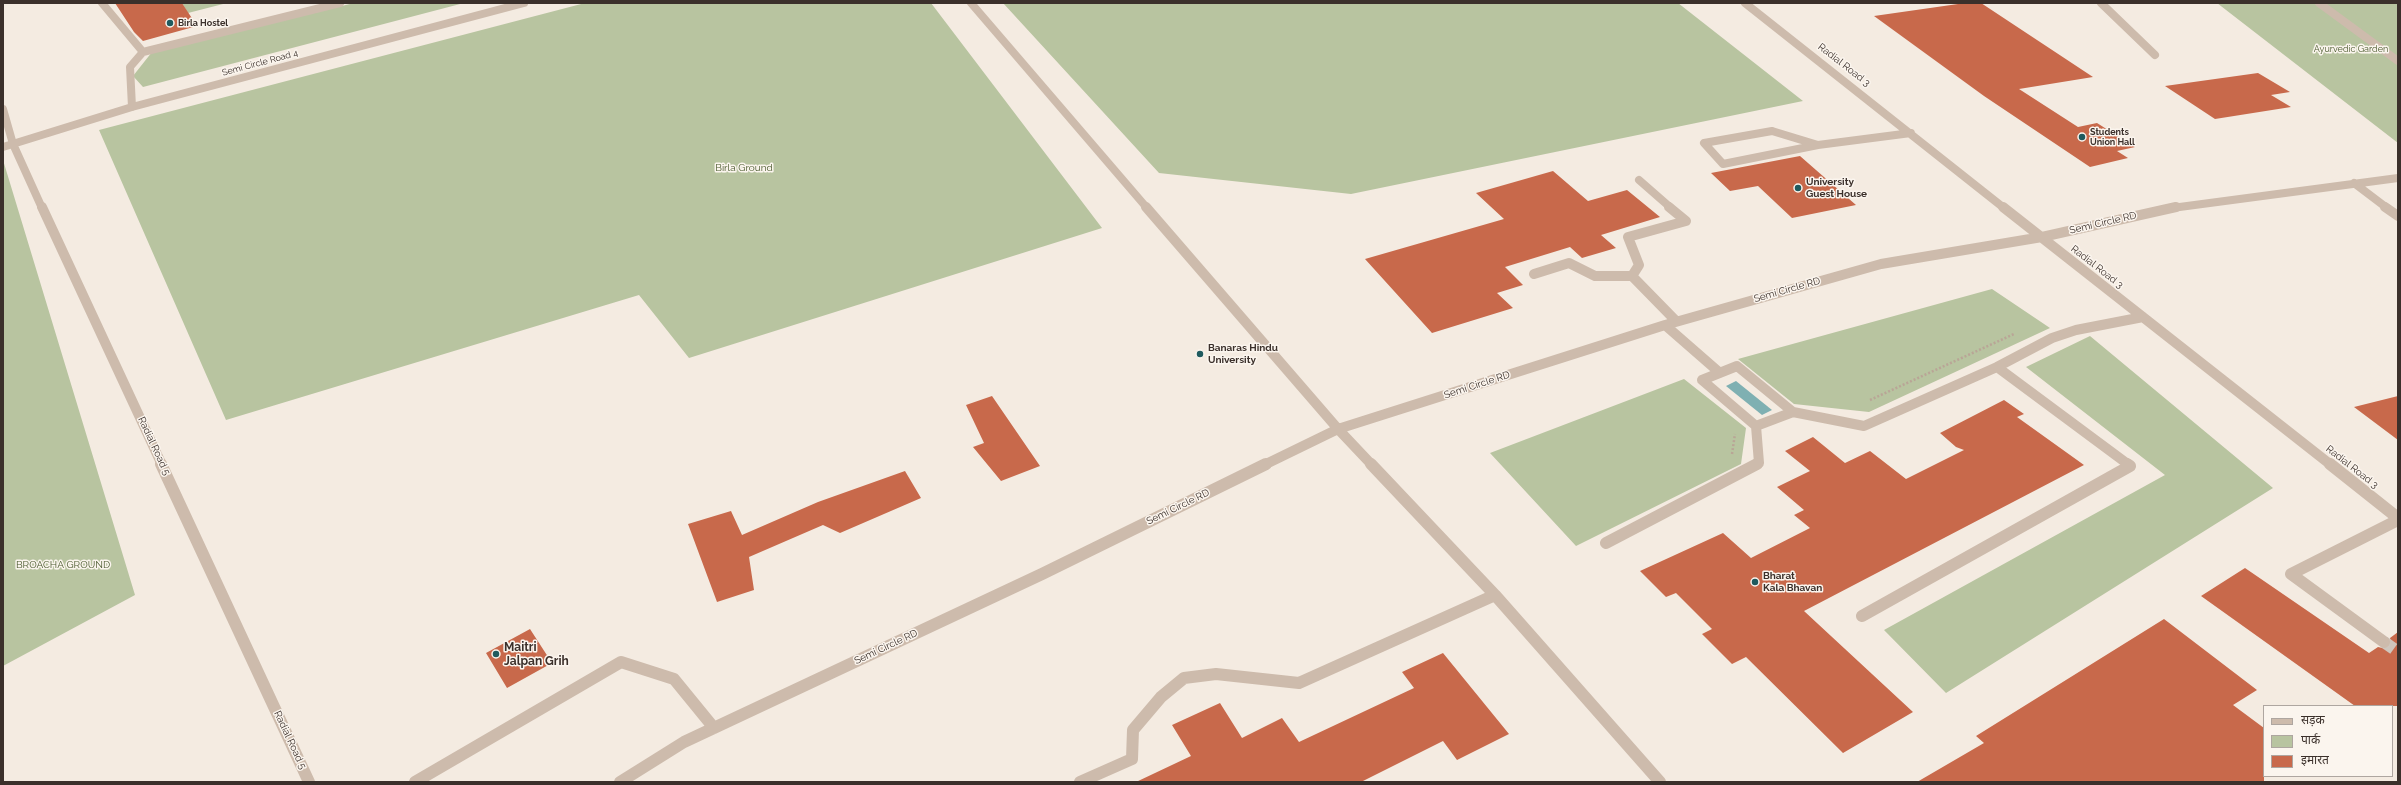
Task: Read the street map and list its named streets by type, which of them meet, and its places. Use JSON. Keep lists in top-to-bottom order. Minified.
{"streets":{"street":["Semi Circle Road 4","Radial Road 3","Semi Circle RD","Radial Road 5"]},"crossings":[["Semi Circle Road 4","Radial Road 5"],["Radial Road 3","Semi Circle RD"]],"parks":["Ayurvedic Garden","Birla Ground","BROACHA GROUND"],"places":["Birla Hostel","Students Union Hall","University Guest House","Banaras Hindu University","Bharat Kala Bhavan","Maitri Jalpan Grih"],"legend":["सड़क","पार्क","इमारत"]}
